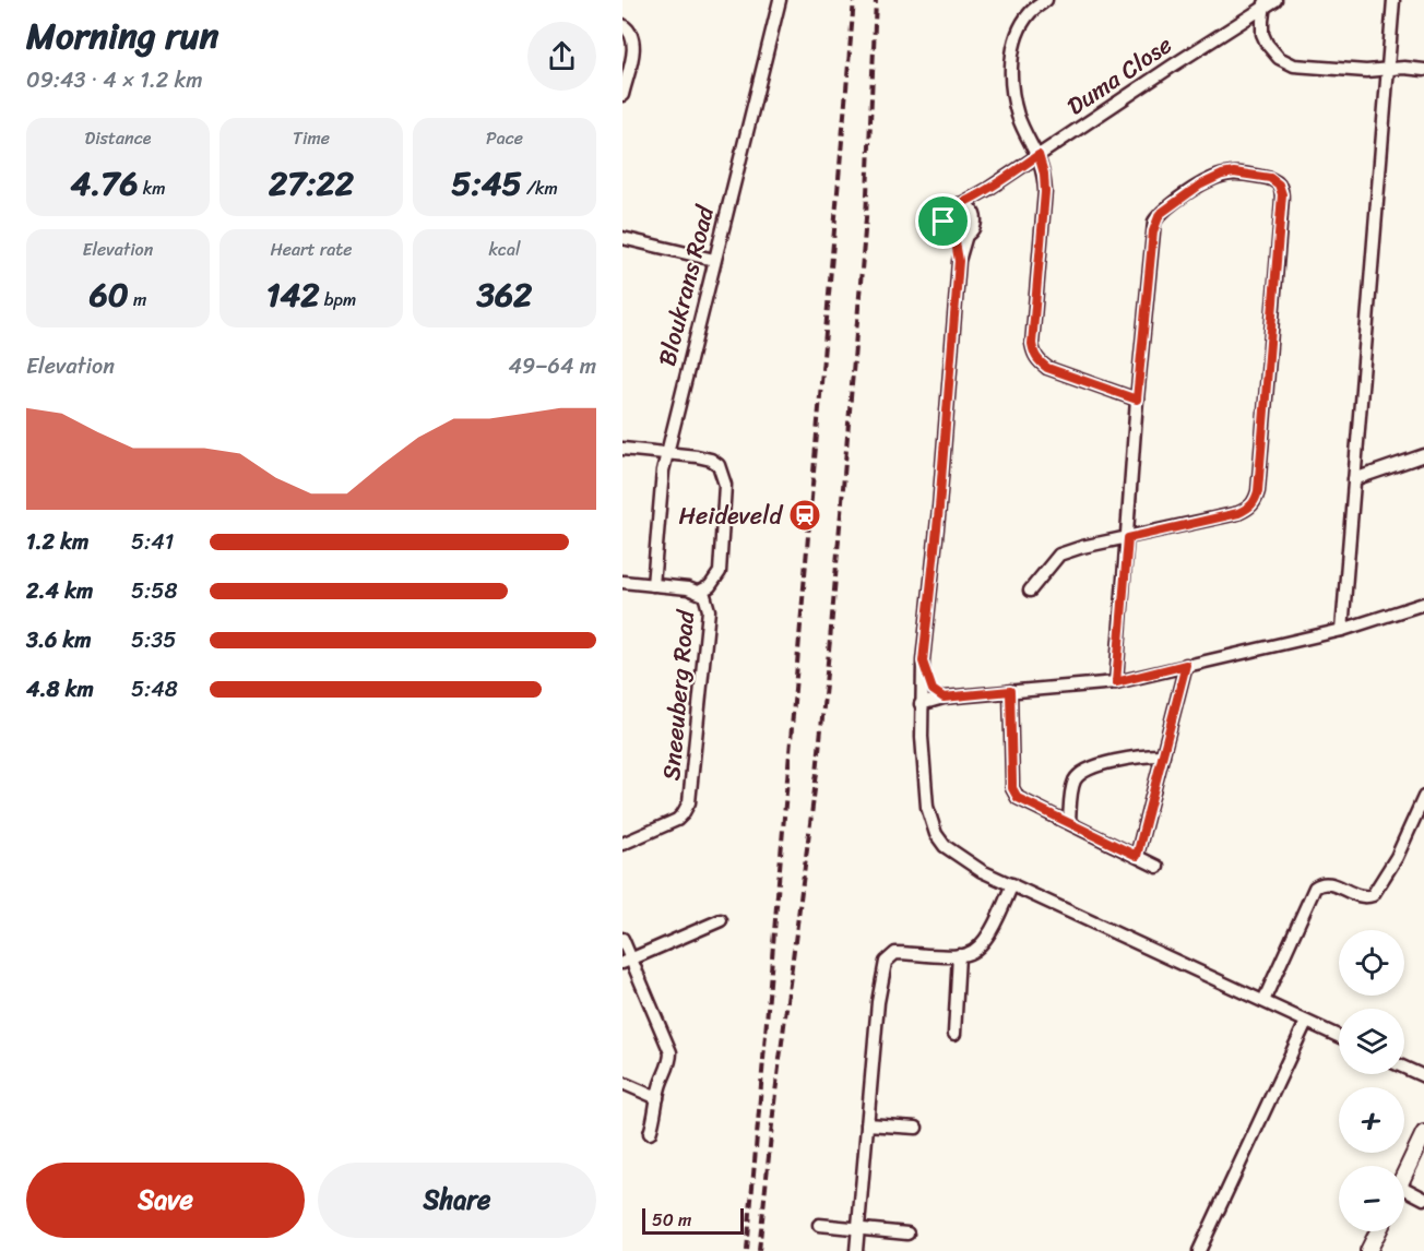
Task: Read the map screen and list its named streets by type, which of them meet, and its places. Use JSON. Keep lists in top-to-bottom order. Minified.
{"streets":{"street":["Duma Close","Bloukrans Road","Sneeuberg Road"]},"crossings":[["Bloukrans Road","Sneeuberg Road"]],"places":{"station":["Heideveld"]},"scale_bar":"50 m","page":{"heading":["Morning run","09:43 · 4 × 1.2 km"],"stats":[["Distance","4.76 km"],["Time","27:22"],["Pace","5:45 /km"],["Elevation","60 m"],["Heart rate","142 bpm"],["kcal","362"]],"chart":["Elevation","49–64 m"],"list":[{"name":"1.2 km","note":"5:41"},{"name":"2.4 km","note":"5:58"},{"name":"3.6 km","note":"5:35"},{"name":"4.8 km","note":"5:48"}],"map_buttons":["+","−"],"buttons":["Save","Share"],"scale":"50 m"}}
